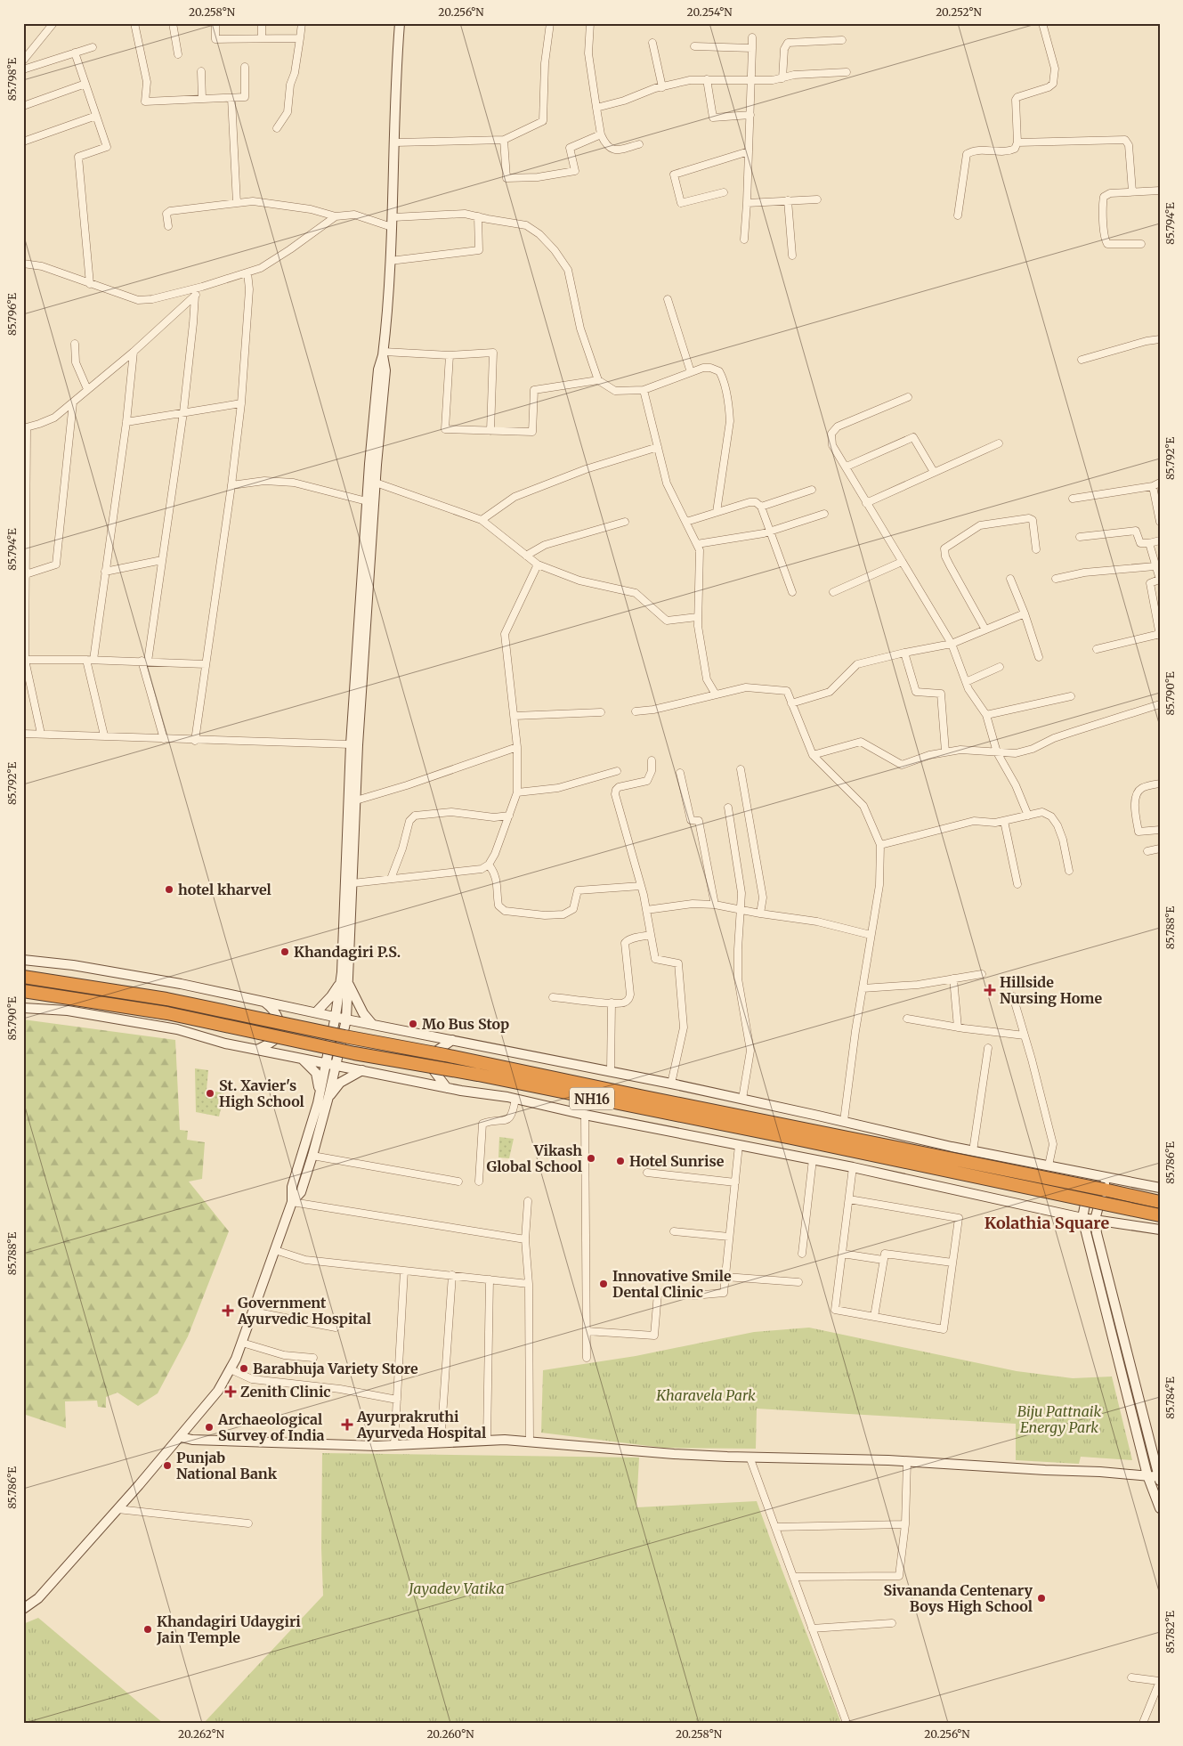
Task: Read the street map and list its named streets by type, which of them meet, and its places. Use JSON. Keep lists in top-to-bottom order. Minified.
{"streets":{"highway":["NH16"]},"districts":["Kolathia Square"],"parks":["Kharavela Park","Biju Pattnaik Energy Park","Jayadev Vatika"],"places":{"other":["hotel kharvel","Khandagiri P.S.","Mo Bus Stop","St. Xavier's High School","Vikash Global School","Hotel Sunrise","Innovative Smile Dental Clinic","Barabhuja Variety Store","Archaeological Survey of India","Punjab National Bank","Sivananda Centenary Boys High School","Khandagiri Udaygiri Jain Temple"],"health":["Hillside Nursing Home","Government Ayurvedic Hospital","Zenith Clinic","Ayurprakruthi Ayurveda Hospital"]},"coordinates":["20.258°N","20.256°N","20.254°N","20.252°N","85.798°E","85.794°E","85.796°E","85.792°E","85.790°E","85.788°E","85.786°E","85.784°E","85.782°E","20.262°N","20.260°N"]}
